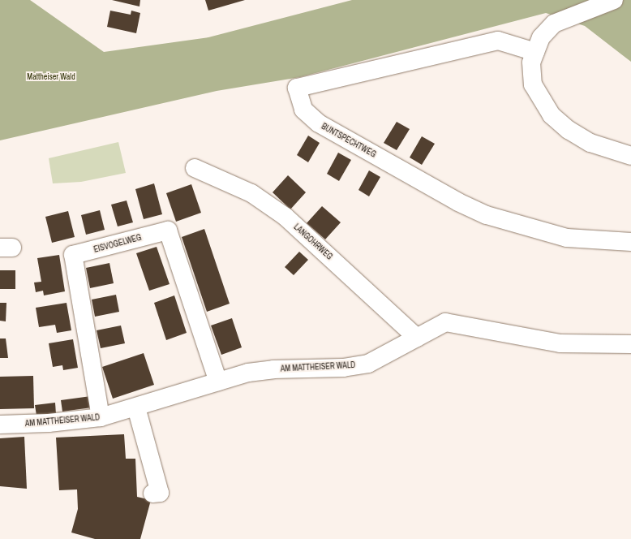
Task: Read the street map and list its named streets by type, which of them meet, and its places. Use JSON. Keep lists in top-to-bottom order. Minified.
{"streets":{"street":["BUNTSPECHTWEG","LANGOHRWEG","EISVOGELWEG","AM MATTHEISER WALD"]},"crossings":[["LANGOHRWEG","AM MATTHEISER WALD"],["EISVOGELWEG","AM MATTHEISER WALD"]],"parks":["Mattheiser Wald"]}
